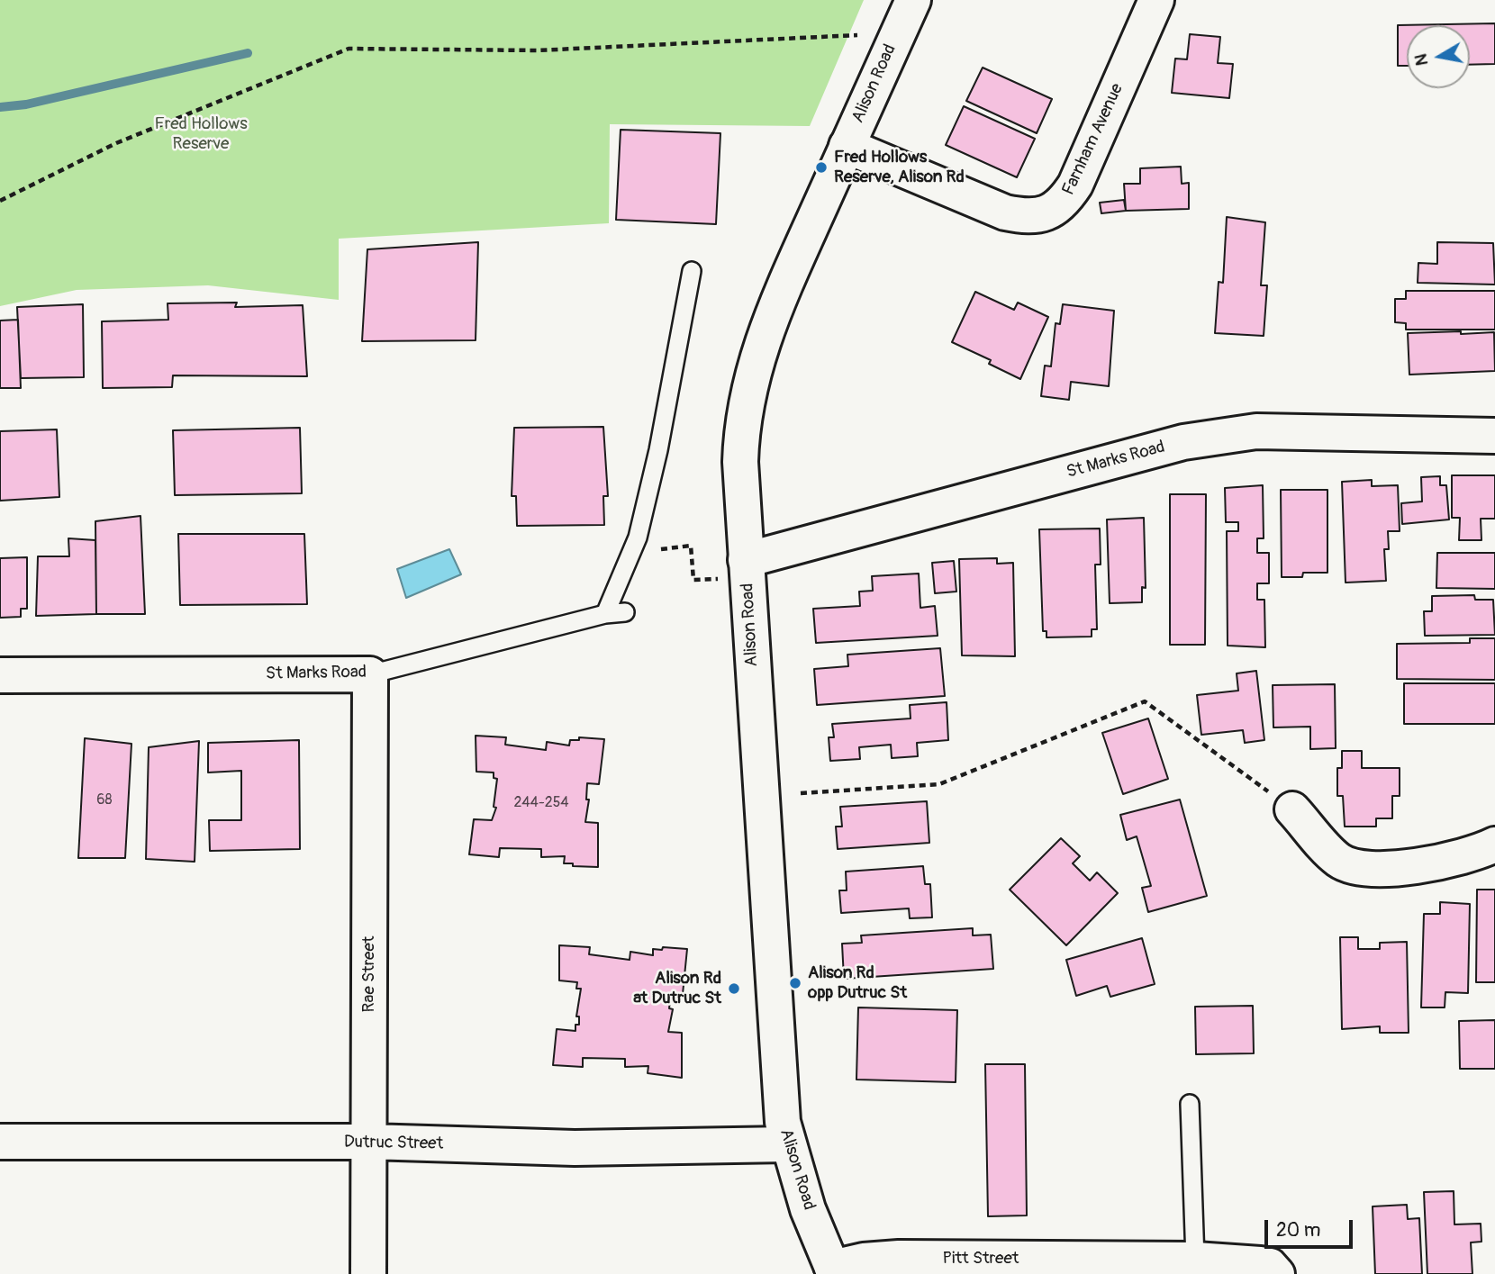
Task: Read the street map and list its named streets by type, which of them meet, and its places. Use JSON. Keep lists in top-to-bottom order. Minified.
{"streets":{"street":["Alison Road","Farnham Avenue","St Marks Road","Rae Street","Dutruc Street","Pitt Street"]},"crossings":[["Alison Road","Farnham Avenue"],["Alison Road","St Marks Road"],["Alison Road","Dutruc Street"],["Alison Road","Pitt Street"],["St Marks Road","Rae Street"],["Rae Street","Dutruc Street"]],"parks":["Fred Hollows Reserve"],"places":["Fred Hollows Reserve, Alison Rd","Alison Rd opp Dutruc St","Alison Rd at Dutruc St"],"house_numbers":["68","244-254"],"scale_bar":"20 m","north":"left"}
